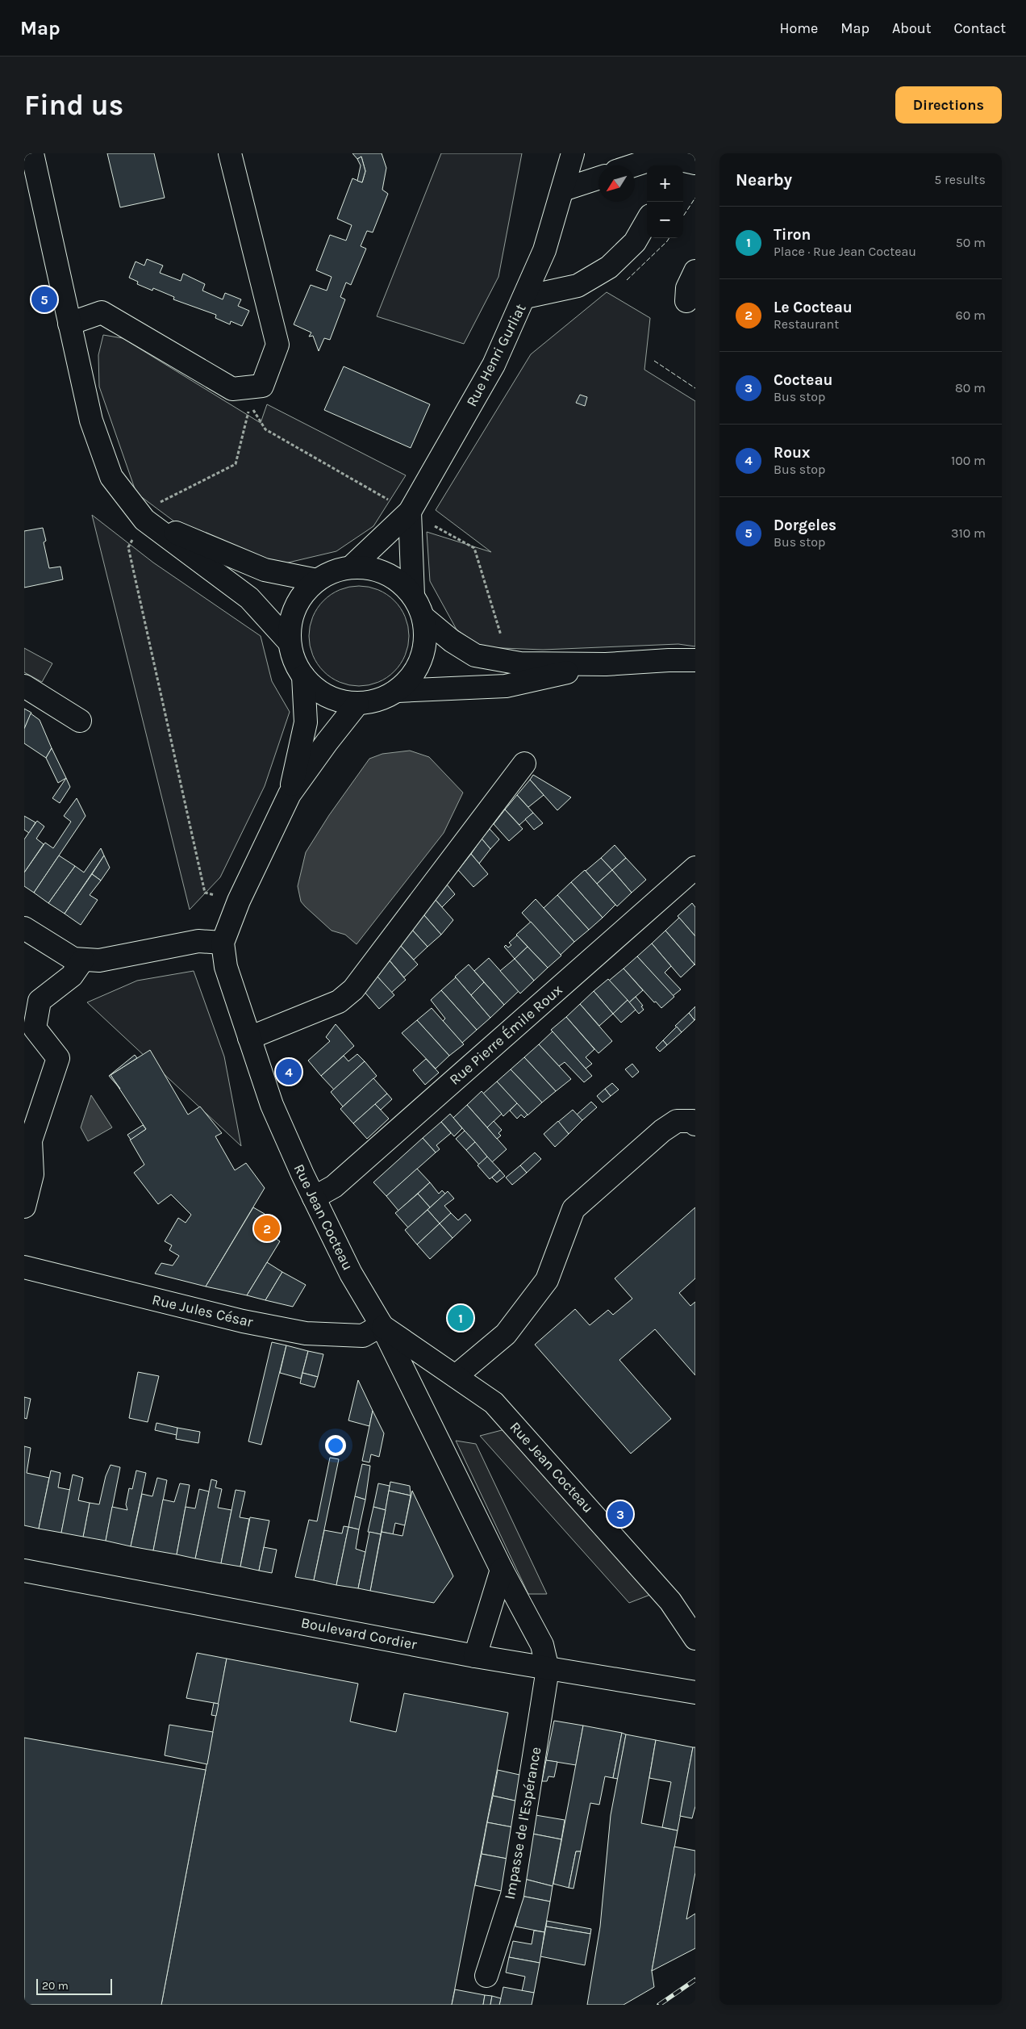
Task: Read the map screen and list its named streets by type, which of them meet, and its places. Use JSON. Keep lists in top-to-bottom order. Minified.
{"streets":{"street":["Rue Henri Gurliat","Rue Pierre Émile Roux","Rue Jean Cocteau","Rue Jules César","Boulevard Cordier","Impasse de l'Espérance"]},"crossings":[["Rue Pierre Émile Roux","Rue Jean Cocteau"],["Rue Jean Cocteau","Rue Jules César"],["Rue Jean Cocteau","Boulevard Cordier"],["Rue Jean Cocteau","Impasse de l'Espérance"],["Boulevard Cordier","Impasse de l'Espérance"]],"scale_bar":"20 m","north":"bottom left","page":{"header":"Map","nav":["Home","Map","About","Contact"],"buttons":"Directions","title":"Find us","heading":["Nearby","5 results"],"map_buttons":["+","−"],"list":[{"mark":"1","name":"Tiron","note":"Place · Rue Jean Cocteau","value":"50 m"},{"mark":"2","name":"Le Cocteau","note":"Restaurant","value":"60 m"},{"mark":"3","name":"Cocteau","note":"Bus stop","value":"80 m"},{"mark":"4","name":"Roux","note":"Bus stop","value":"100 m"},{"mark":"5","name":"Dorgeles","note":"Bus stop","value":"310 m"}],"pins":["5","4","2","1","3"],"scale":"20 m"}}
